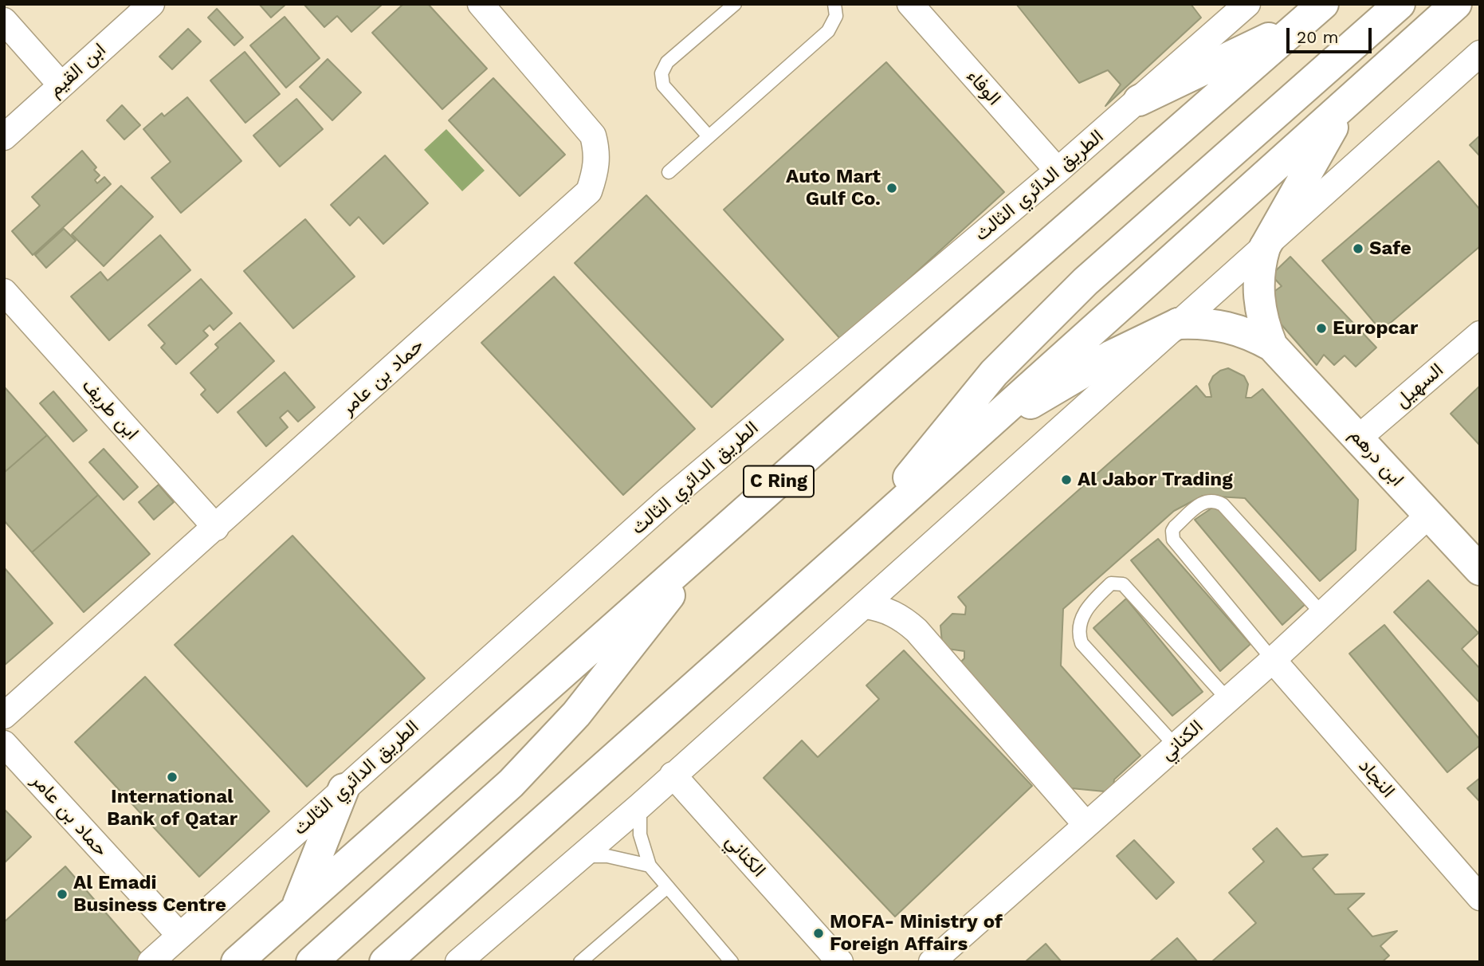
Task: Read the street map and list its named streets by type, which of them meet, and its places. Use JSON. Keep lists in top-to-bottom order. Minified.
{"streets":{"main road":["ابن درهم","C Ring"],"street":["ابن القيم","الوفاء","الطريق الدائري الثالث","حماد بن عامر","السهيل","ابن طريف","الكناني","النجاد"]},"crossings":[["الوفاء","الطريق الدائري الثالث"],["الطريق الدائري الثالث","حماد بن عامر"],["حماد بن عامر","ابن طريف"],["السهيل","ابن درهم"],["ابن درهم","الكناني"],["الكناني","النجاد"]],"places":["Auto Mart Gulf Co.","Safe","Europcar","Al Jabor Trading","International Bank of Qatar","Al Emadi Business Centre","MOFA- Ministry of Foreign Affairs"],"scale_bar":"20 m"}
